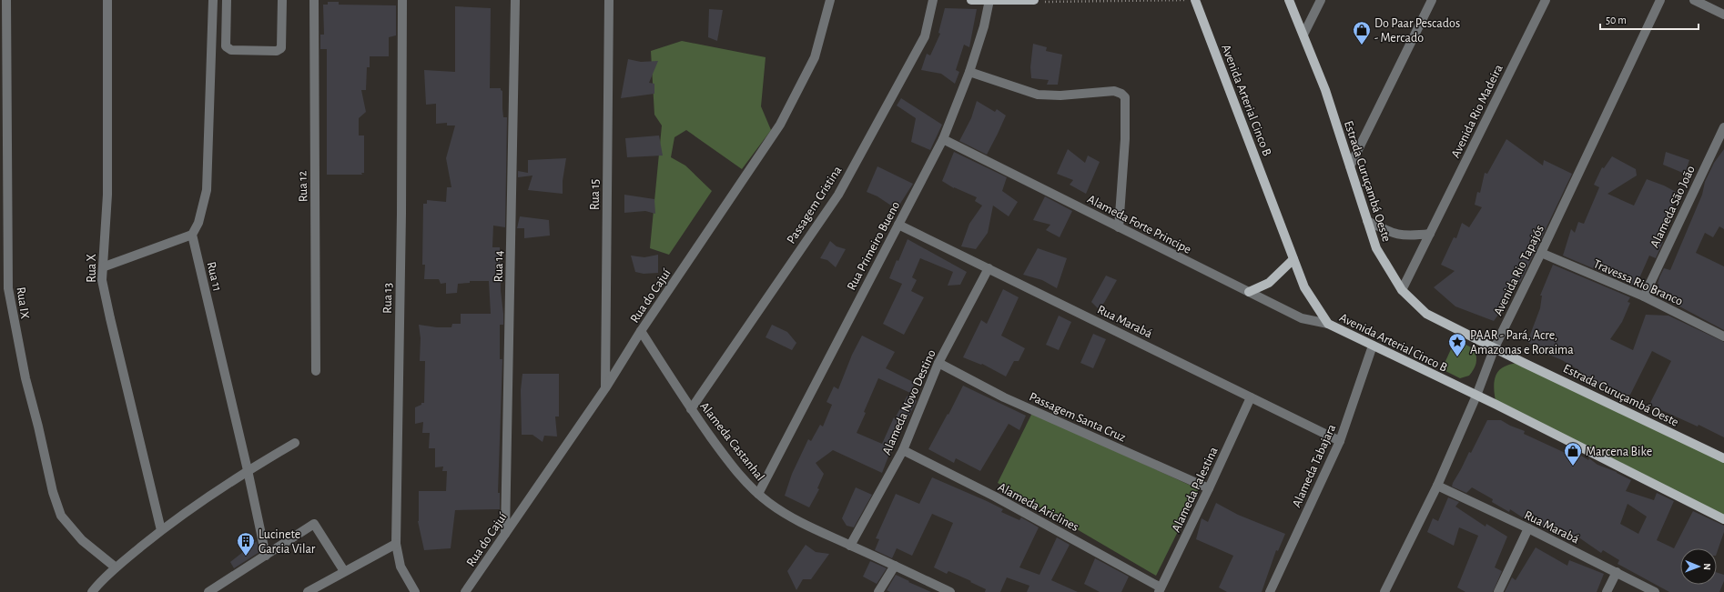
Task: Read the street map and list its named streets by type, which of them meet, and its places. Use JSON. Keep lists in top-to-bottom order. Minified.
{"streets":{"main road":["Avenida Arterial Cinco B","Estrada Curuçambá Oeste"],"street":["Avenida Rio Madeira","Rua 12","Rua 15","Passagem Cristina","Alameda São João","Alameda Forte Principe","Rua Primeiro Bueno","Rua 14","Rua X","Avenida Rio Tapajós","Rua 11","Travessa Rio Branco","Rua do Cajuí","Rua 13","Rua IX","Rua Marabá","Alameda Novo Destino","Passagem Santa Cruz","Alameda Castanhal","Alameda Tabajara","Alameda Palestina","Alameda Ariclines"]},"crossings":[["Avenida Arterial Cinco B","Alameda Forte Principe"],["Avenida Arterial Cinco B","Avenida Rio Tapajós"],["Avenida Arterial Cinco B","Alameda Tabajara"],["Avenida Rio Madeira","Estrada Curuçambá Oeste"],["Estrada Curuçambá Oeste","Avenida Rio Tapajós"],["Rua 15","Rua do Cajuí"],["Passagem Cristina","Alameda Castanhal"],["Alameda São João","Travessa Rio Branco"],["Alameda Forte Principe","Rua Primeiro Bueno"],["Rua Primeiro Bueno","Rua Marabá"],["Rua Primeiro Bueno","Alameda Castanhal"],["Rua 14","Rua do Cajuí"],["Avenida Rio Tapajós","Travessa Rio Branco"],["Avenida Rio Tapajós","Rua Marabá"],["Rua do Cajuí","Alameda Castanhal"],["Rua Marabá","Alameda Novo Destino"],["Rua Marabá","Alameda Tabajara"],["Rua Marabá","Alameda Palestina"],["Alameda Novo Destino","Passagem Santa Cruz"],["Alameda Novo Destino","Alameda Castanhal"],["Alameda Novo Destino","Alameda Ariclines"],["Passagem Santa Cruz","Alameda Palestina"],["Alameda Palestina","Alameda Ariclines"]],"places":{"shop":["Do Paar Pescados - Mercado","Marcena Bike"],"place":["PAAR - Pará, Acre, Amazonas e Roraima"],"building":["Lucinete Garcia Vilar"]},"scale_bar":"50 m","north":"right"}
